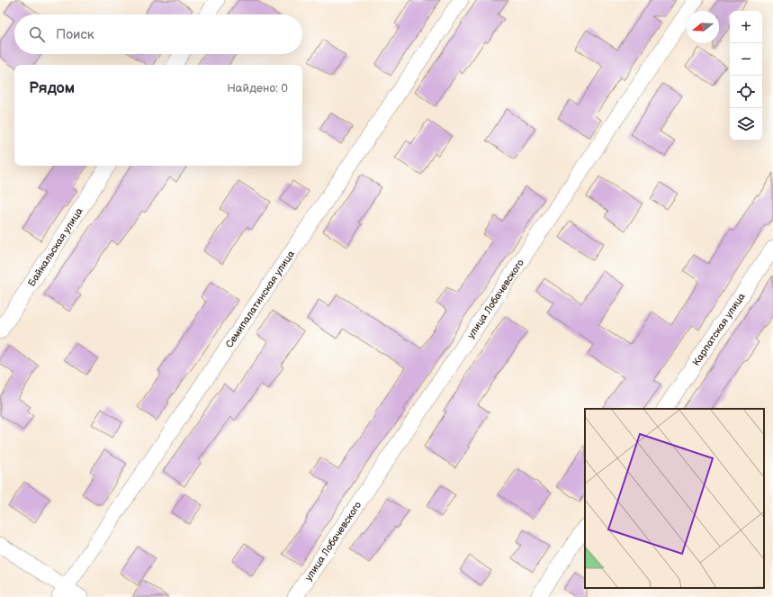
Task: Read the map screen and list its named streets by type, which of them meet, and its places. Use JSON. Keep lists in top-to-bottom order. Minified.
{"streets":{"street":["Байкальская улица","Семипалатинская улица","улица Лобачевского","Карпатская улица"]},"north":"left","page":{"map_buttons":["+","−"],"search":"Поиск","heading":["Рядом","Найдено: 0"]}}
